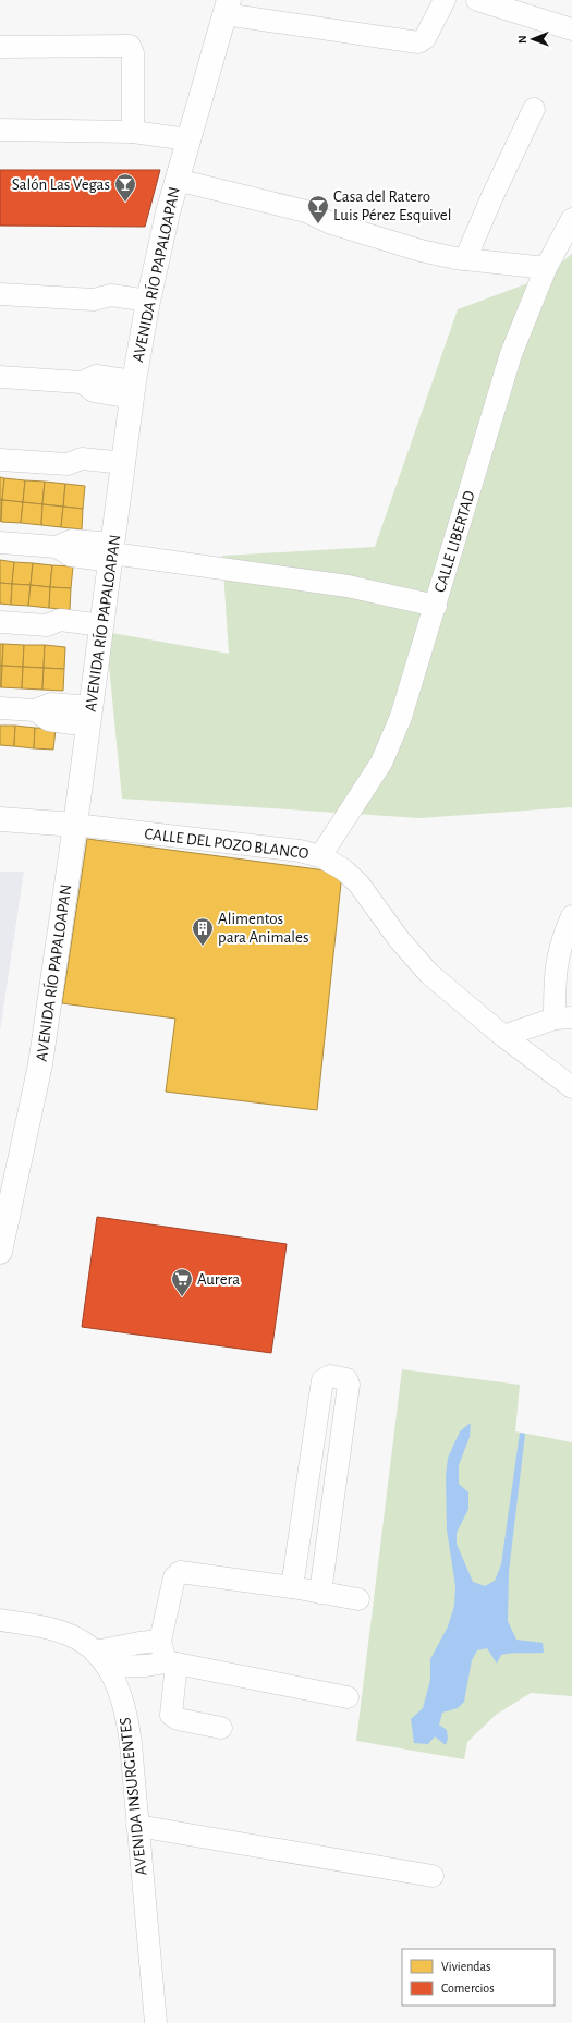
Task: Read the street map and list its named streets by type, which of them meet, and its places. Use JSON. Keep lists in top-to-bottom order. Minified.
{"streets":{"main road":["AVENIDA RÍO PAPALOAPAN"],"street":["CALLE LIBERTAD","CALLE DEL POZO BLANCO","AVENIDA INSURGENTES"]},"crossings":[["AVENIDA RÍO PAPALOAPAN","CALLE DEL POZO BLANCO"],["CALLE LIBERTAD","CALLE DEL POZO BLANCO"]],"places":{"bar":["Salón Las Vegas","Casa del Ratero Luis Pérez Esquivel"],"building":["Alimentos para Animales"],"supermarket":["Aurera"]},"legend":["Viviendas","Comercios"],"north":"left"}
